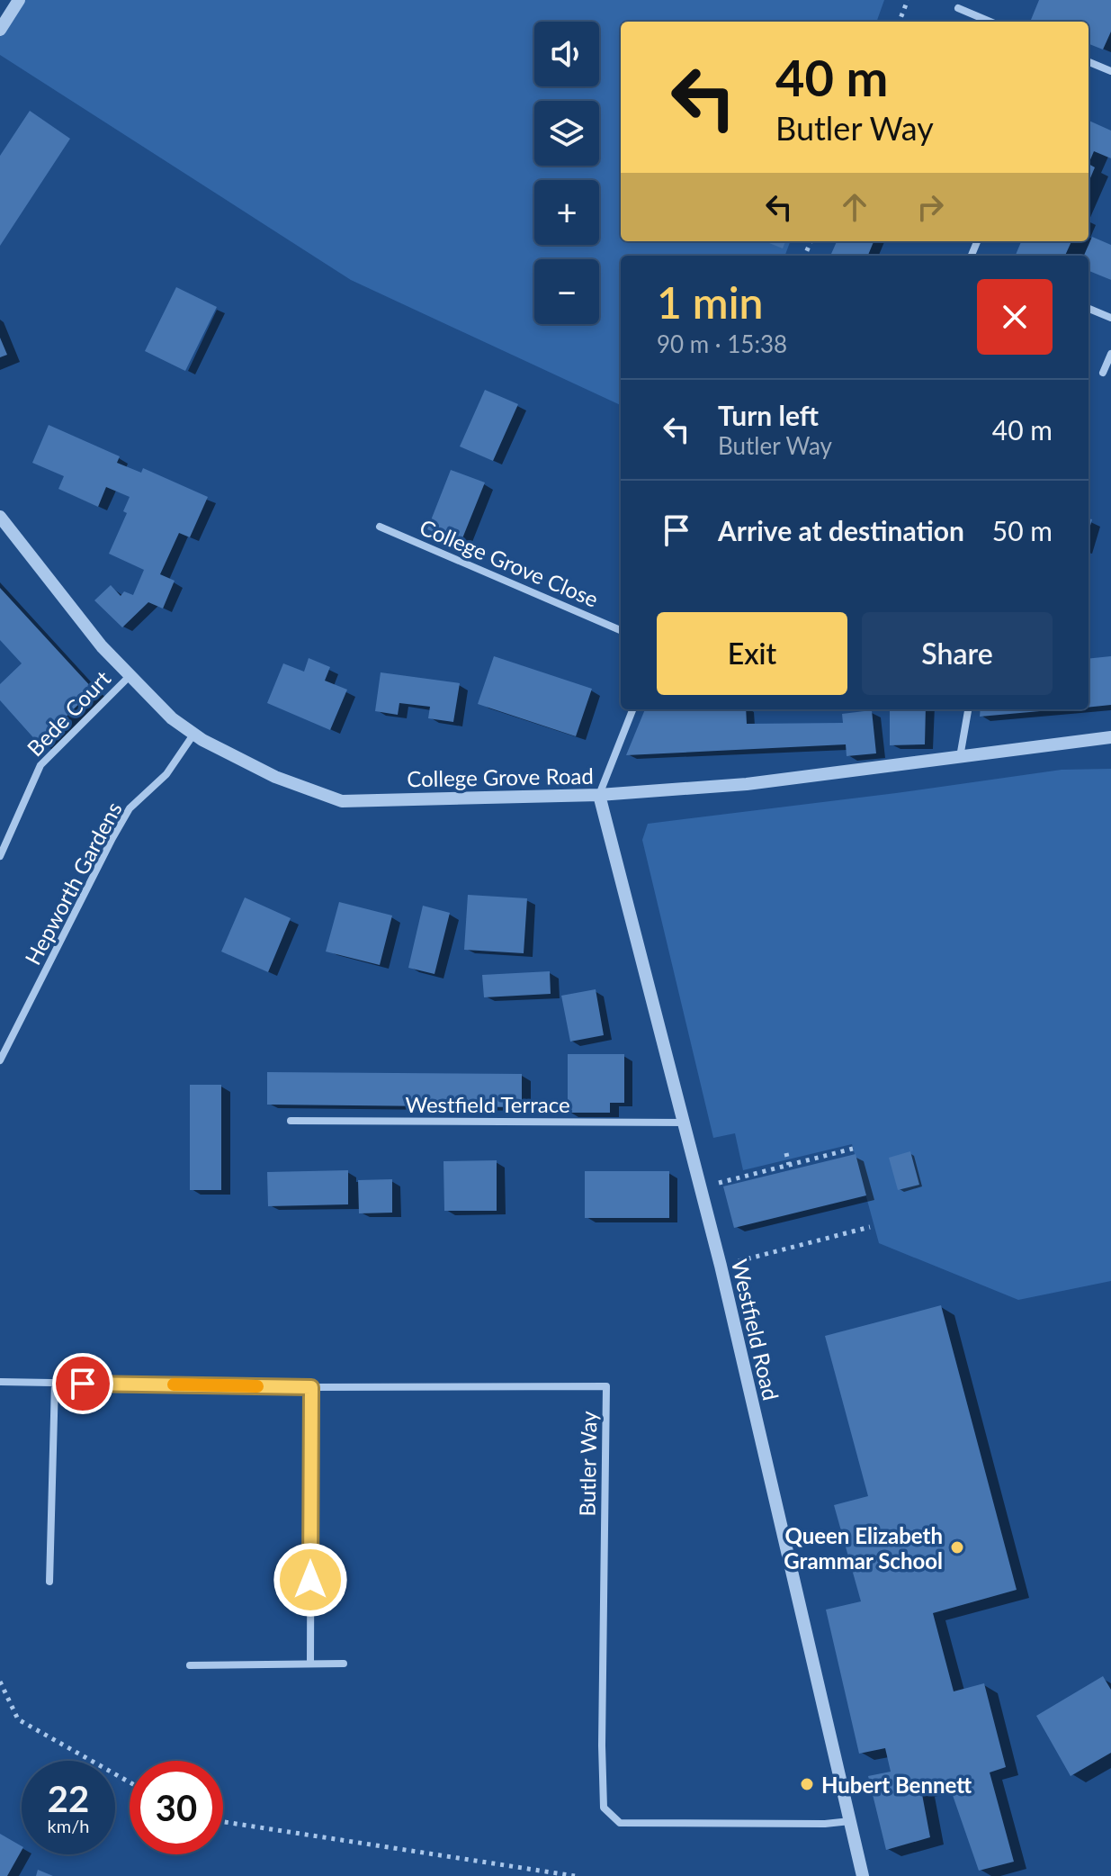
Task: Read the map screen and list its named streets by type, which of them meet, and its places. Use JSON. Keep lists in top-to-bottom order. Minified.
{"streets":{"street":["College Grove Close","Bede Court","College Grove Road","Hepworth Gardens","Westfield Terrace","Westfield Road","Butler Way"]},"crossings":[["Bede Court","College Grove Road"],["College Grove Road","Hepworth Gardens"],["College Grove Road","Westfield Road"],["Westfield Terrace","Westfield Road"],["Westfield Road","Butler Way"]],"places":["Queen Elizabeth Grammar School","Hubert Bennett"],"page":{"map_buttons":["+","−"],"turn":["40 m","Butler Way"],"heading":["1 min","90 m · 15:38"],"list":[{"name":"Turn left","note":"Butler Way","value":"40 m"},{"name":"Arrive at destination","value":"50 m"}],"buttons":["Exit","Share"],"speed":"22 km/h","limit":"30"}}
